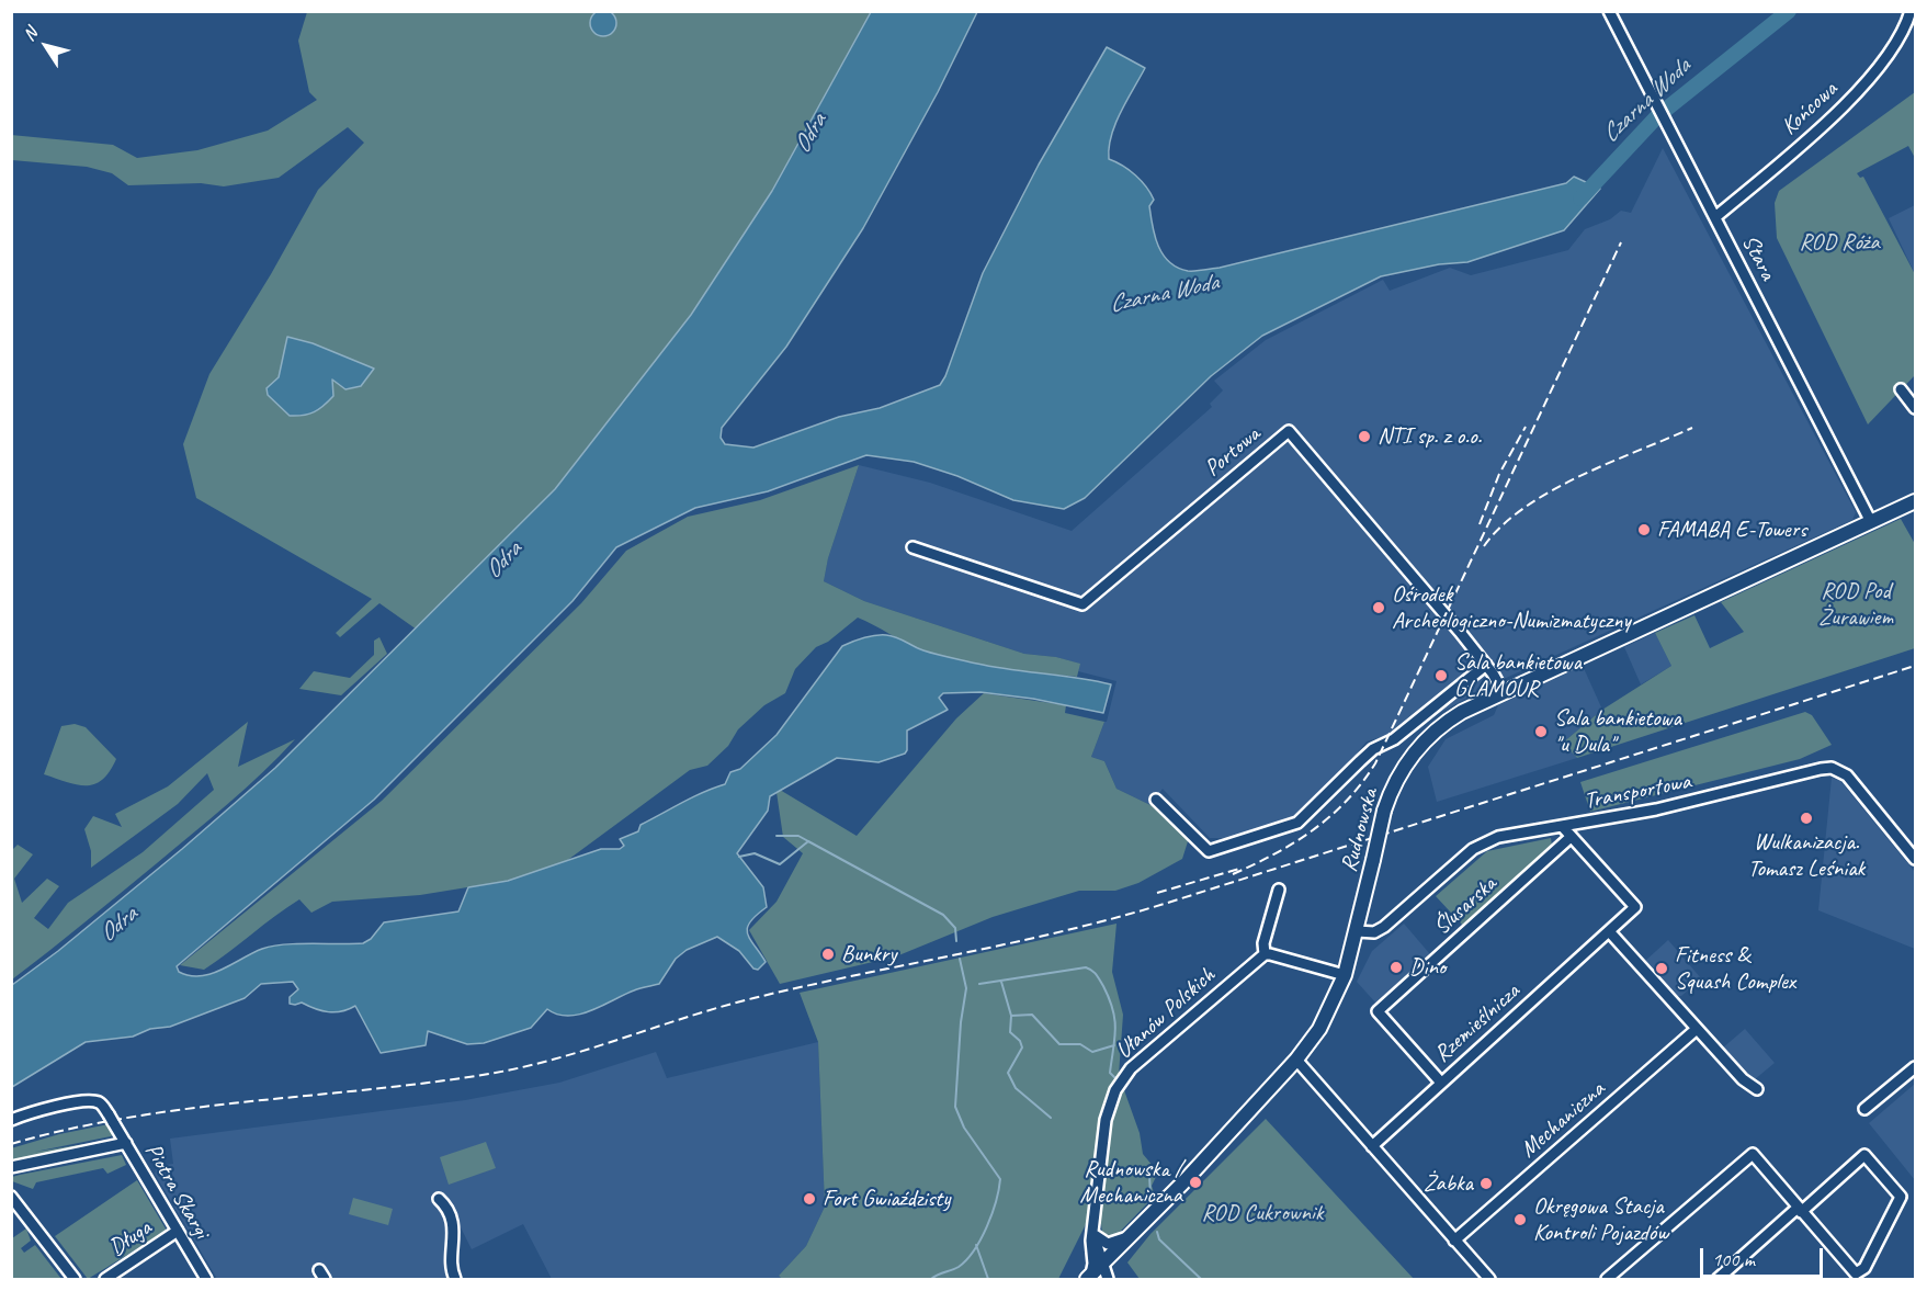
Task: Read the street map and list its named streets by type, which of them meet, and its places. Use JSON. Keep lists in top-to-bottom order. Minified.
{"streets":{"main road":["Rudnowska"],"street":["Końcowa","Stara","Portowa","Transportowa","Ślusarska","Ułanów Polskich","Rzemieślnicza","Mechaniczna","Piotra Skargi","Długa"]},"crossings":[["Końcowa","Stara"],["Stara","Rudnowska"],["Portowa","Rudnowska"],["Transportowa","Rudnowska"],["Rudnowska","Ułanów Polskich"],["Ślusarska","Rzemieślnicza"],["Piotra Skargi","Długa"]],"water":["Czarna Woda","Odra"],"parks":["ROD Róża","ROD Pod Żurawiem","ROD Cukrownik"],"places":["NTI sp. z o.o.","FAMABA E-Towers","Ośrodek Archeologiczno-Numizmatyczny","Sala bankietowa GLAMOUR","Sala bankietowa \"u Dula\"","Wulkanizacja. Tomasz Leśniak","Bunkry","Dino","Fitness & Squash Complex","Rudnowska / Mechaniczna","Żabka","Fort Gwiaździsty","Okręgowa Stacja Kontroli Pojazdów"],"scale_bar":"100 m","north":"top left"}
